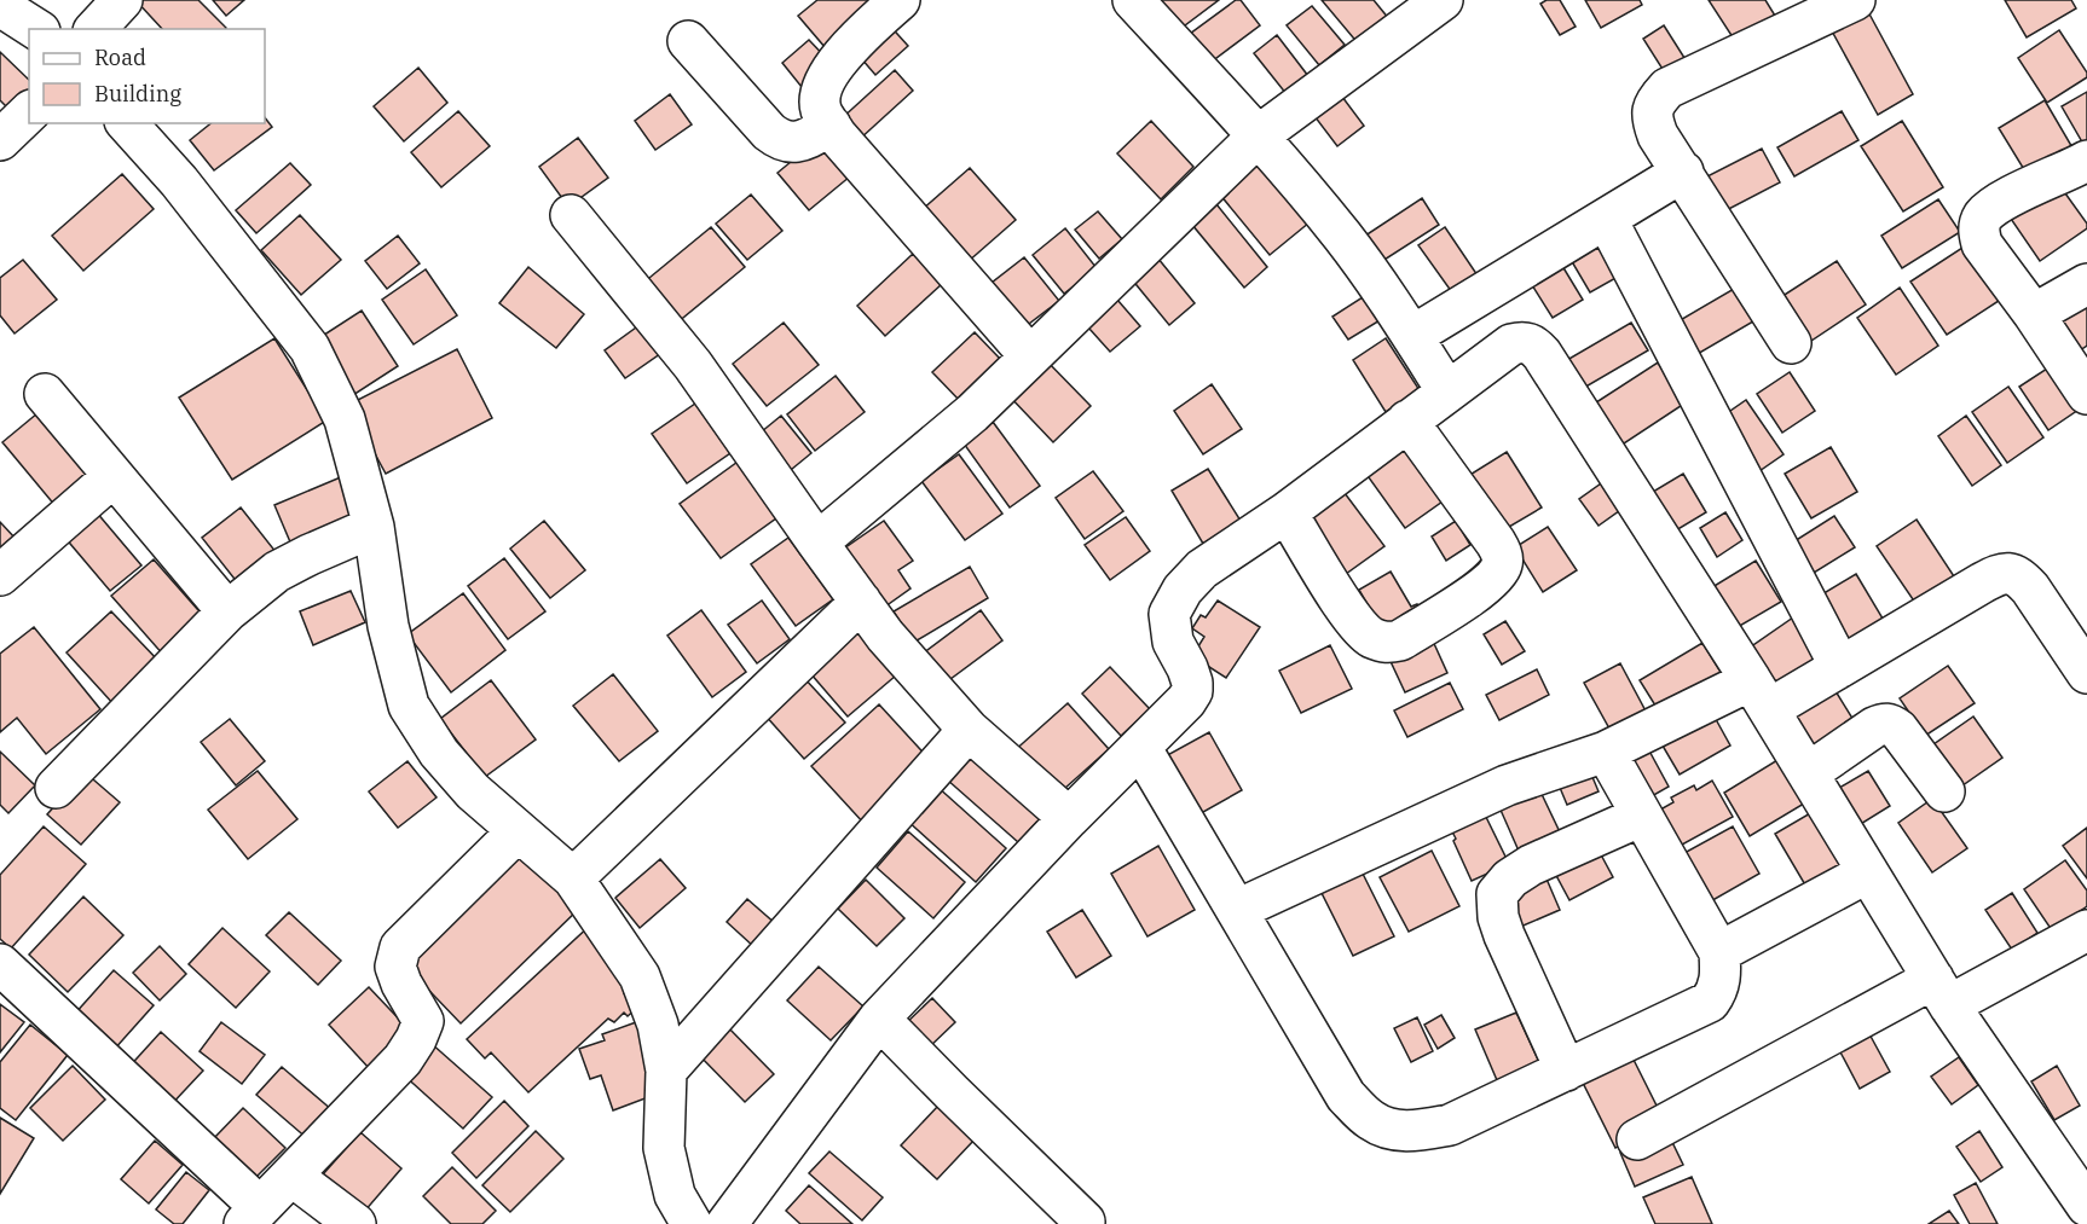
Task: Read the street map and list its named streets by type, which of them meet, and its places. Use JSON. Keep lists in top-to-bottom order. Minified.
{"legend":["Road","Building"]}
